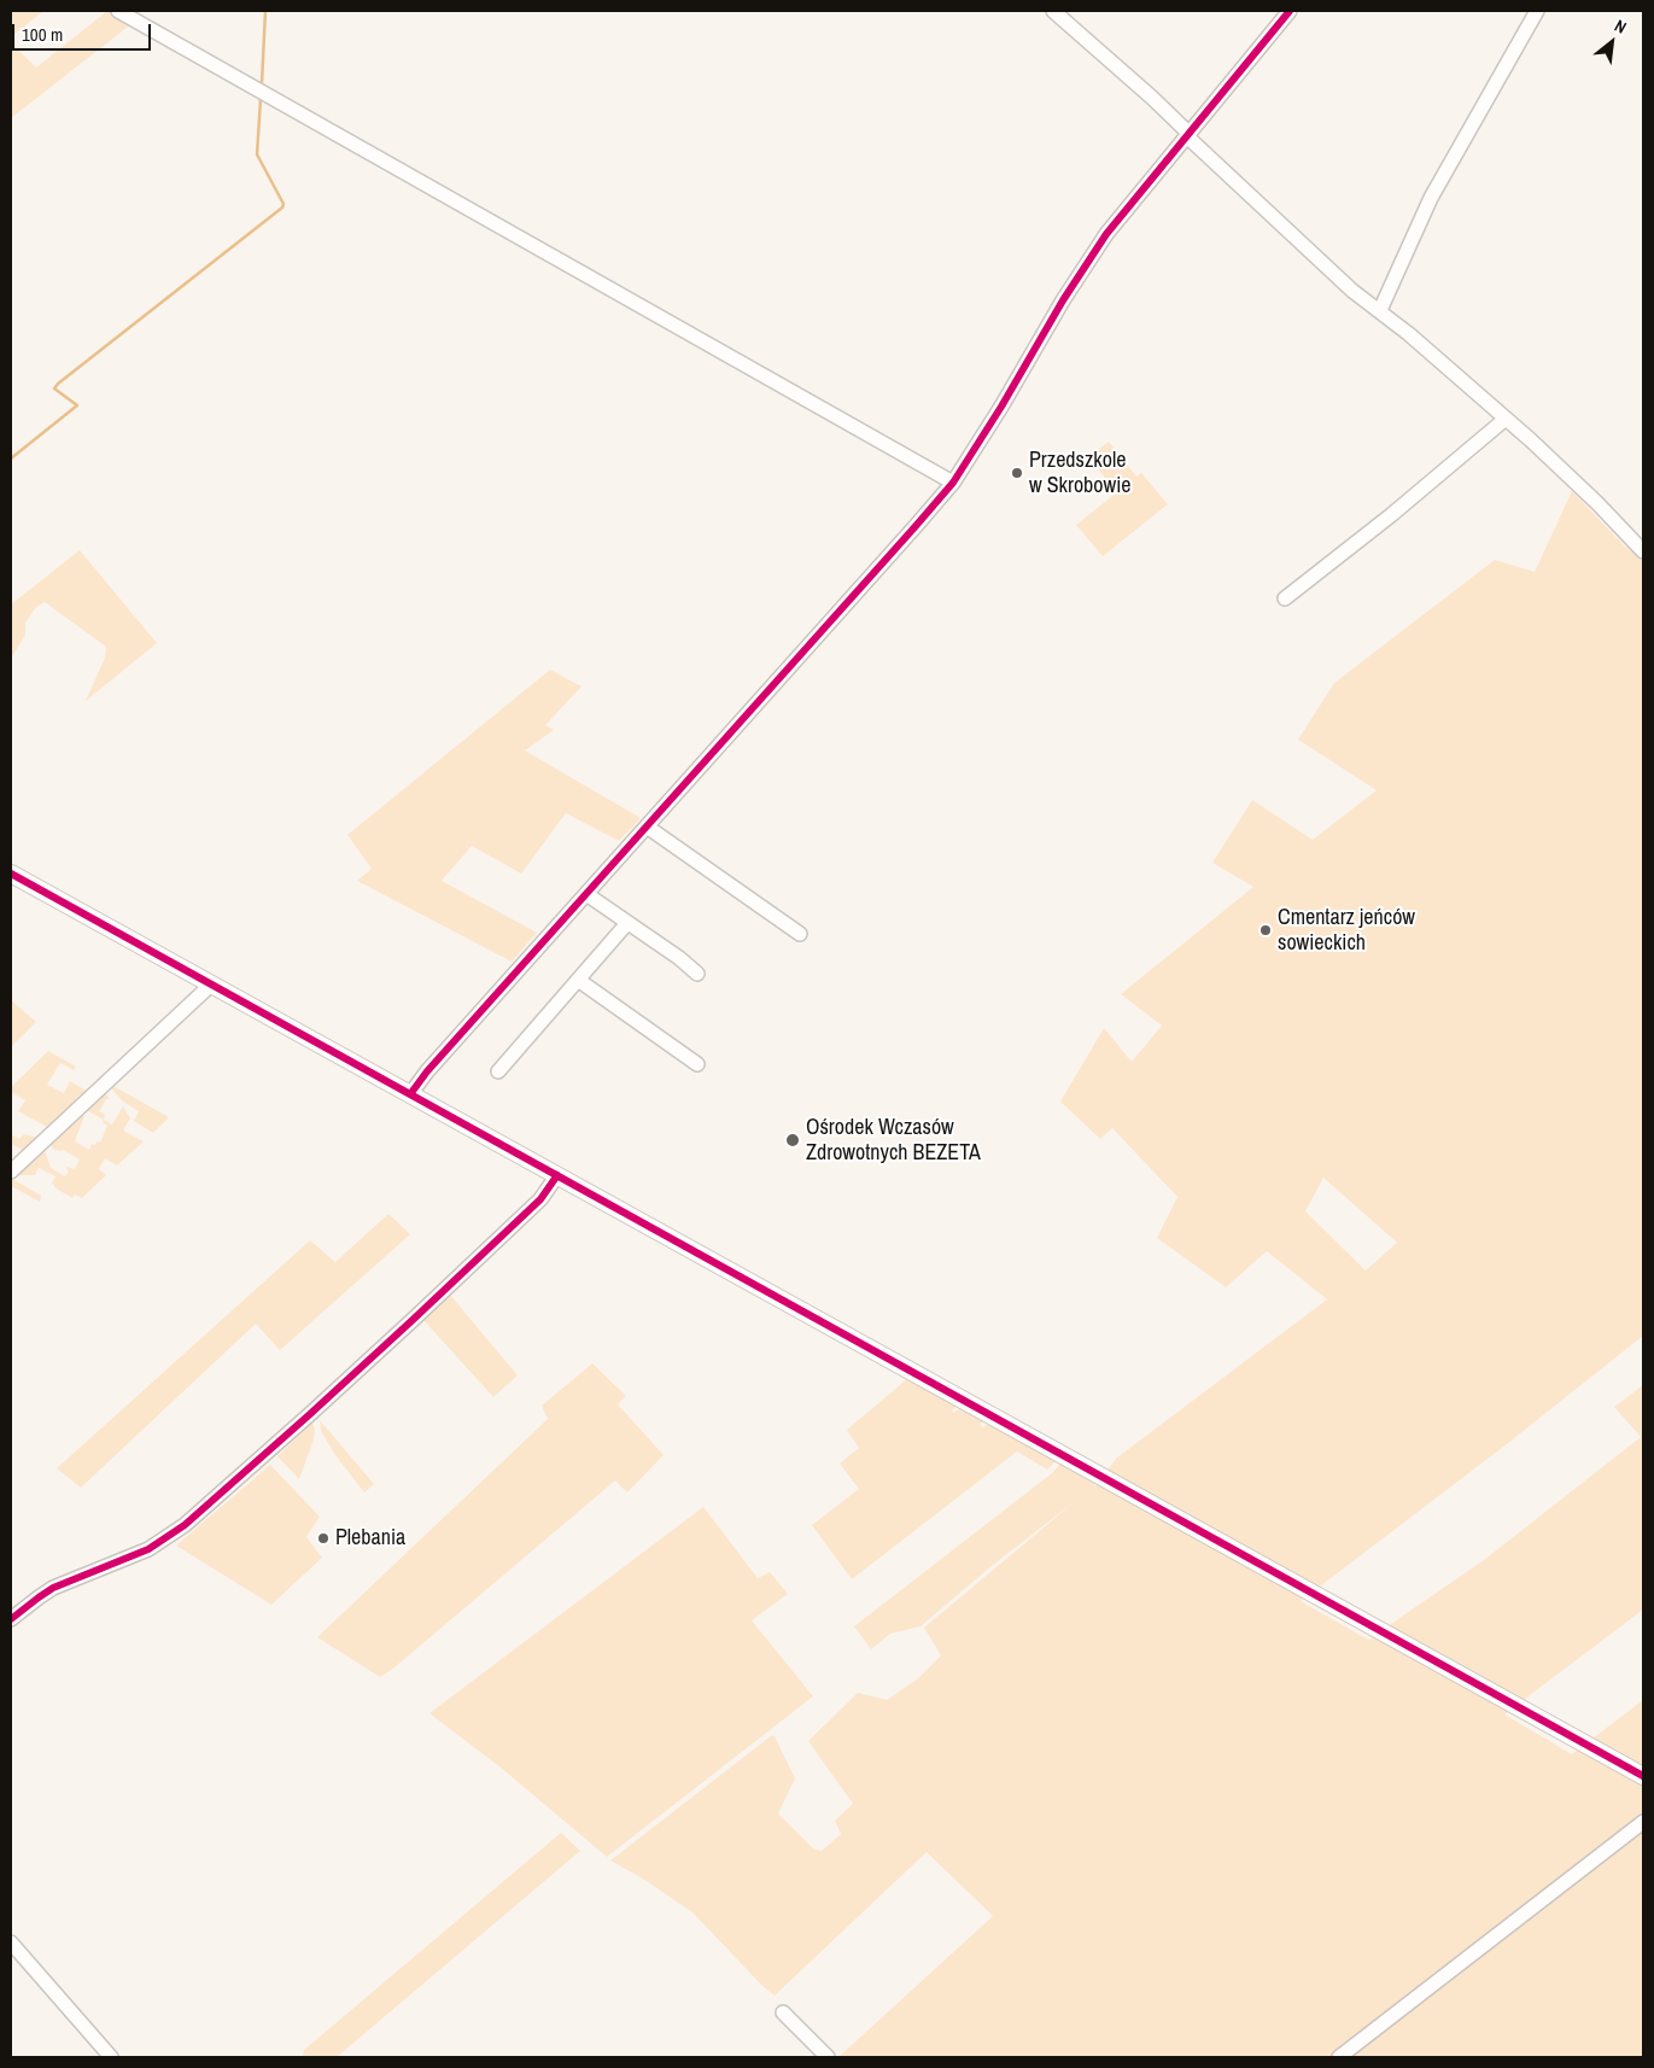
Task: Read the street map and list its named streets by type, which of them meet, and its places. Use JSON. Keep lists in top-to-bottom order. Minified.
{"places":["Przedszkole w Skrobowie","Cmentarz jeńców sowieckich","Ośrodek Wczasów Zdrowotnych BEZETA","Plebania"],"scale_bar":"100 m","north":"top right"}
